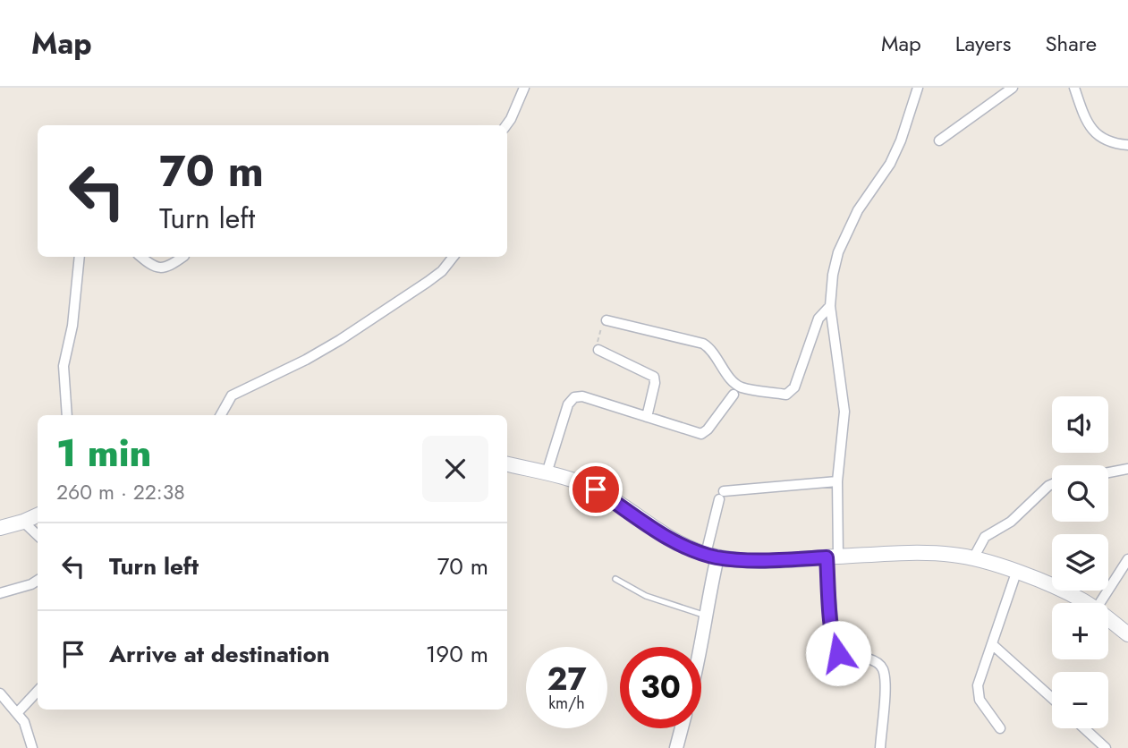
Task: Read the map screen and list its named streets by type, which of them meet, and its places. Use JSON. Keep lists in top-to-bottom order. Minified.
{"page":{"header":"Map","nav":["Map","Layers","Share"],"turn":["70 m","Turn left"],"map_buttons":["+","−"],"heading":["1 min","260 m · 22:38"],"list":[{"name":"Turn left","value":"70 m"},{"name":"Arrive at destination","value":"190 m"}],"speed":"27 km/h","limit":"30"}}
